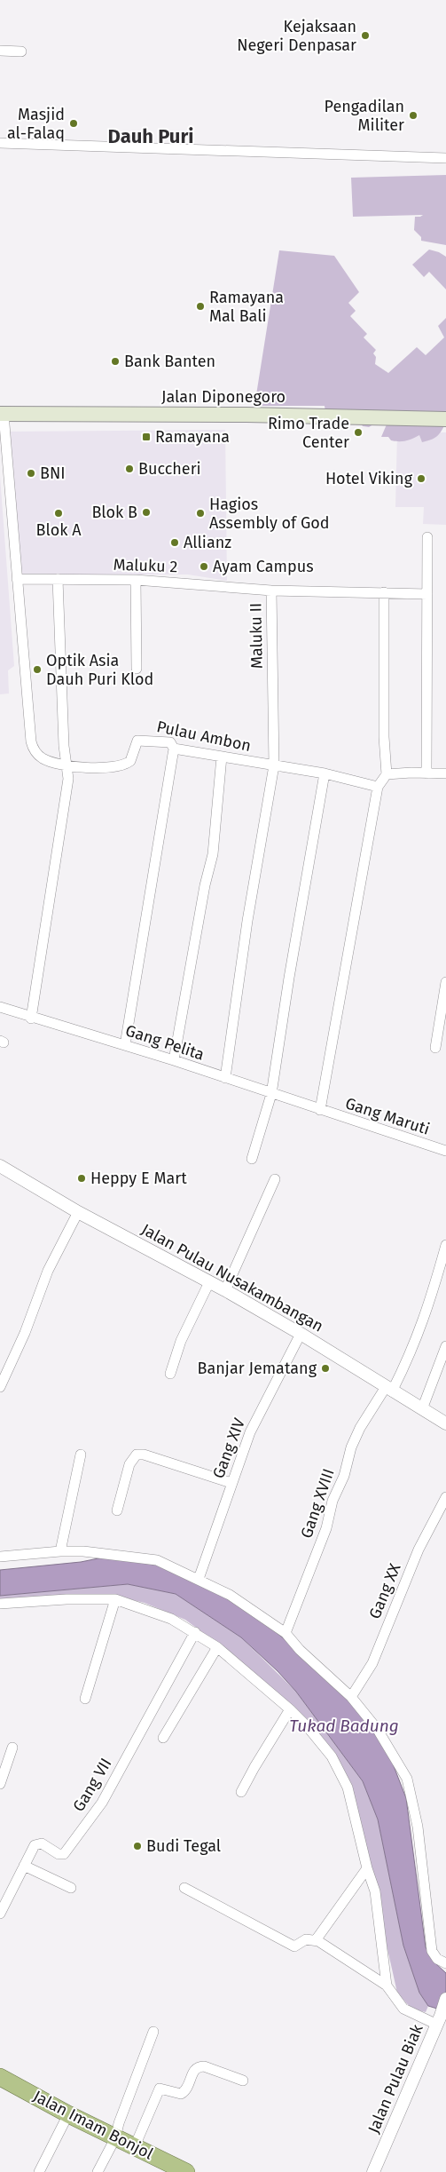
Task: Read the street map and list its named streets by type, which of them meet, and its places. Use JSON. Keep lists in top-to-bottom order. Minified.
{"streets":{"highway":["Jalan Imam Bonjol"],"main road":["Jalan Diponegoro"],"street":["Maluku 2","Maluku II","Pulau Ambon","Gang Pelita","Gang Maruti","Jalan Pulau Nusakambangan","Gang XIV","Gang XVIII","Gang XX","Gang VII","Jalan Pulau Biak"]},"crossings":[["Jalan Diponegoro","Pulau Ambon"],["Maluku 2","Maluku II"],["Maluku 2","Pulau Ambon"],["Maluku II","Pulau Ambon"],["Maluku II","Gang Pelita"],["Gang Pelita","Gang Maruti"],["Jalan Pulau Nusakambangan","Gang XIV"],["Jalan Pulau Nusakambangan","Gang XVIII"]],"districts":["Dauh Puri"],"water":["Tukad Badung"],"places":{"other":["Kejaksaan Negeri Denpasar","Pengadilan Militer","Masjid al-Falaq","Ramayana Mal Bali","Bank Banten","Rimo Trade Center","Buccheri","BNI","Hotel Viking","Blok B","Blok A","Hagios Assembly of God","Allianz","Ayam Campus","Optik Asia Dauh Puri Klod","Heppy E Mart","Banjar Jematang","Budi Tegal"],"transit":["Ramayana"]}}
